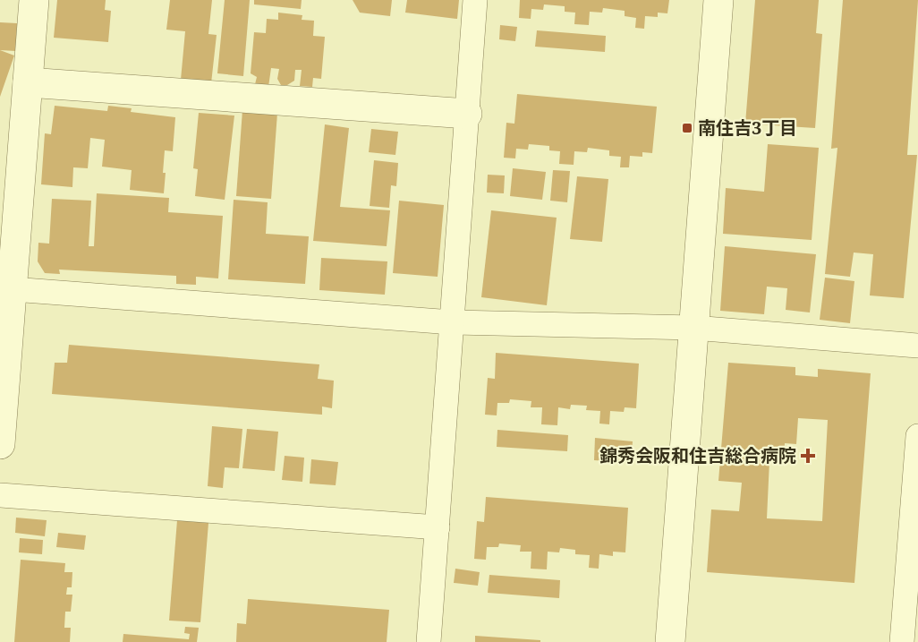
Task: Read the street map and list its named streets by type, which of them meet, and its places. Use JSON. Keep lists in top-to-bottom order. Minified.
{"places":{"transit":["南住吉3丁目"],"health":["錦秀会阪和住吉総合病院"]}}
